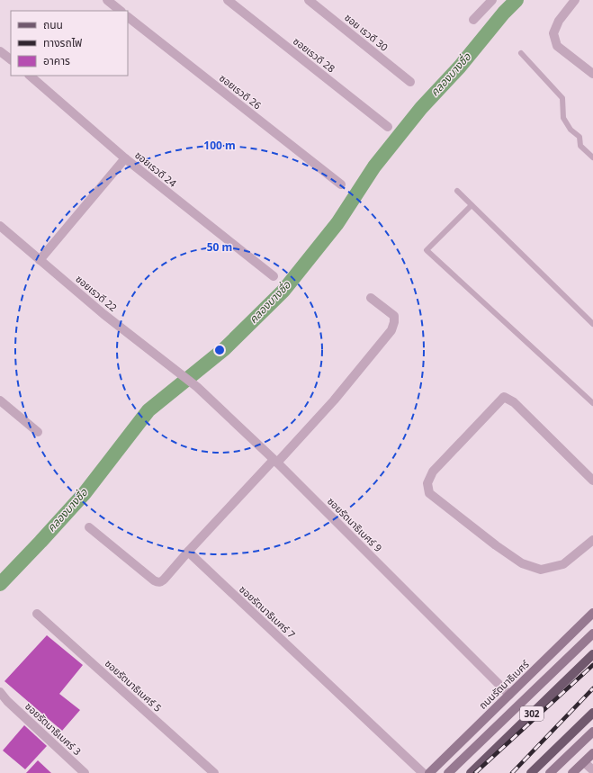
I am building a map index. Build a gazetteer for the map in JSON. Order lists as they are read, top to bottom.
{
  "streets": {
    "main road": ["ถนนรัตนาธิเบศร์", "302"],
    "street": [
      "ซอย เรวดี 30",
      "ซอยเรวดี 28",
      "ซอยเรวดี 26",
      "ซอยเรวดี 24",
      "ซอยเรวดี 22",
      "ซอยรัตนาธิเบศร์ 9",
      "ซอยรัตนาธิเบศร์ 7",
      "ซอยรัตนาธิเบศร์ 5",
      "ซอยรัตนาธิเบศร์ 3"
    ]
  },
  "crossings": [
    ["ซอยเรวดี 22", "ซอยรัตนาธิเบศร์ 9"],
    ["ซอยรัตนาธิเบศร์ 9", "ถนนรัตนาธิเบศร์"]
  ],
  "water": ["คลองบางซื่อ"],
  "legend": ["ถนน", "ทางรถไฟ", "อาคาร"],
  "rings": ["100 m", "50 m"]
}
